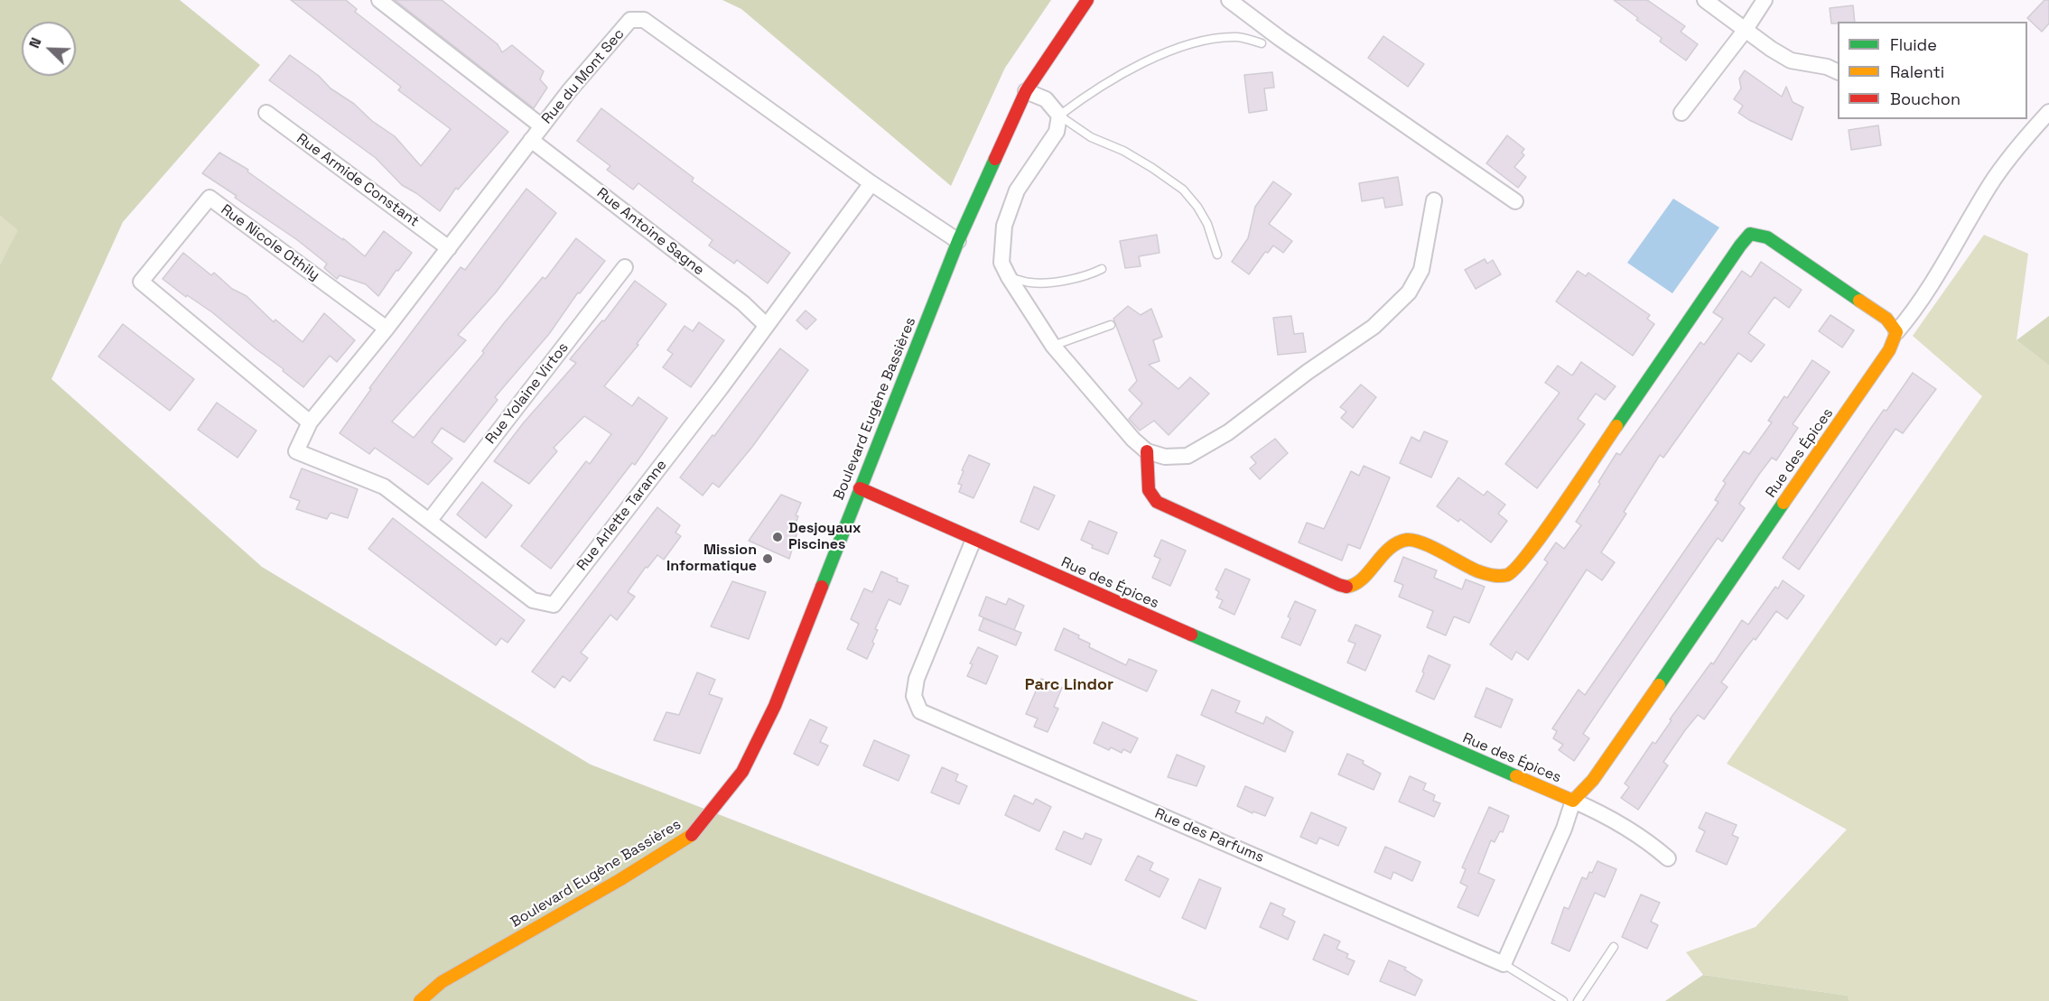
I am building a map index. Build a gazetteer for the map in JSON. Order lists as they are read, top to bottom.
{
  "streets": {
    "street": [
      "Rue du Mont Sec",
      "Rue Armide Constant",
      "Rue Antoine Sagne",
      "Rue Nicole Othily",
      "Rue Yolaine Virtos",
      "Boulevard Eugène Bassières",
      "Rue des Épices",
      "Rue Arlette Taranne",
      "Rue des Parfums"
    ]
  },
  "crossings": [
    ["Rue du Mont Sec", "Rue Armide Constant"],
    ["Rue du Mont Sec", "Rue Antoine Sagne"],
    ["Rue du Mont Sec", "Rue Nicole Othily"],
    ["Rue du Mont Sec", "Boulevard Eugène Bassières"],
    ["Rue du Mont Sec", "Rue Arlette Taranne"],
    ["Rue Antoine Sagne", "Rue Arlette Taranne"],
    ["Rue Yolaine Virtos", "Rue Arlette Taranne"],
    ["Boulevard Eugène Bassières", "Rue des Épices"],
    ["Rue des Épices", "Rue des Parfums"]
  ],
  "districts": ["Parc Lindor"],
  "places": ["Desjoyaux Piscines", "Mission Informatique"],
  "legend": ["Fluide", "Ralenti", "Bouchon"],
  "north": "top left"
}
